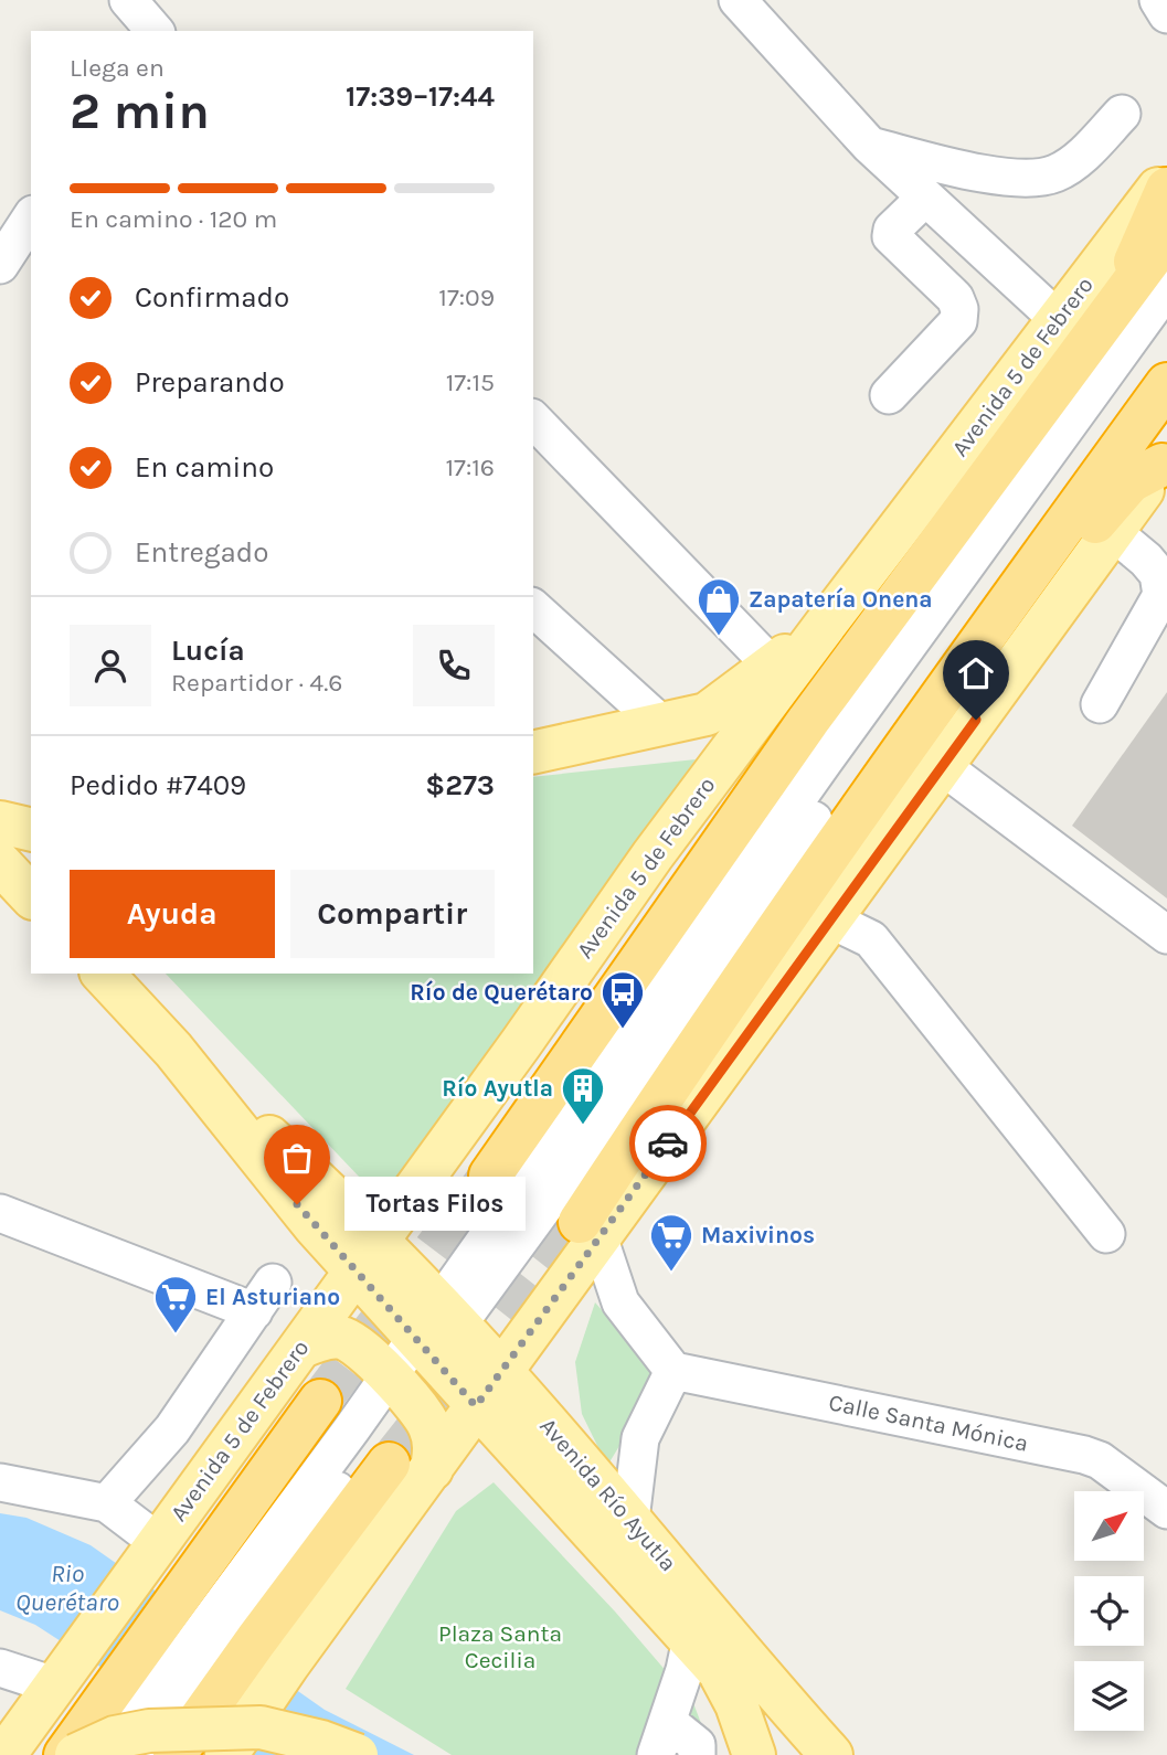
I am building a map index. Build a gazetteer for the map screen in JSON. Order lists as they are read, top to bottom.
{
  "streets": {
    "highway": ["Avenida 5 de Febrero"],
    "main road": ["Avenida Río Ayutla"],
    "street": ["Calle Santa Mónica"]
  },
  "crossings": [
    ["Avenida 5 de Febrero", "Avenida Río Ayutla"]
  ],
  "water": ["Rio Querétaro"],
  "parks": ["Plaza Santa Cecilia"],
  "places": {
    "shop": ["Zapatería Onena"],
    "bus stop": ["Río de Querétaro"],
    "building": ["Río Ayutla"],
    "other": ["Tortas Filos"],
    "supermarket": ["Maxivinos", "El Asturiano"]
  },
  "north": "top right",
  "page": {
    "heading": ["2 min", "Llega en", "17:39–17:44"],
    "panel": [
      "Lucía",
      "Repartidor · 4.6",
      "Pedido #7409",
      "$273"
    ],
    "bar": "En camino · 120 m",
    "list": [
      ["Confirmado", "17:09"],
      ["Preparando", "17:15"],
      ["En camino", "17:16"],
      "Entregado"
    ],
    "buttons": ["Ayuda", "Compartir"],
    "bubble": "Tortas Filos"
  }
}
